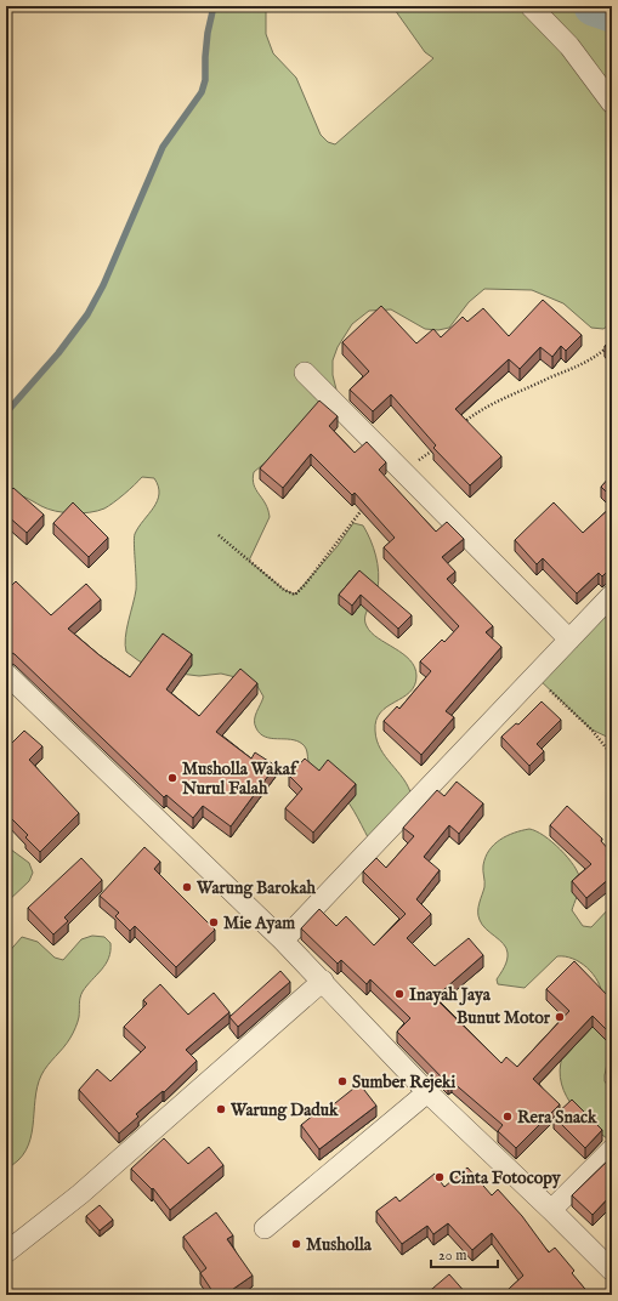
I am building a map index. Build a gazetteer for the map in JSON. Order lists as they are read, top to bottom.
{
  "places": [
    "Musholla Wakaf Nurul Falah",
    "Warung Barokah",
    "Mie Ayam",
    "Inayah Jaya",
    "Bunut Motor",
    "Sumber Rejeki",
    "Warung Daduk",
    "Rera Snack",
    "Cinta Fotocopy",
    "Musholla"
  ],
  "scale_bar": "20 m"
}
